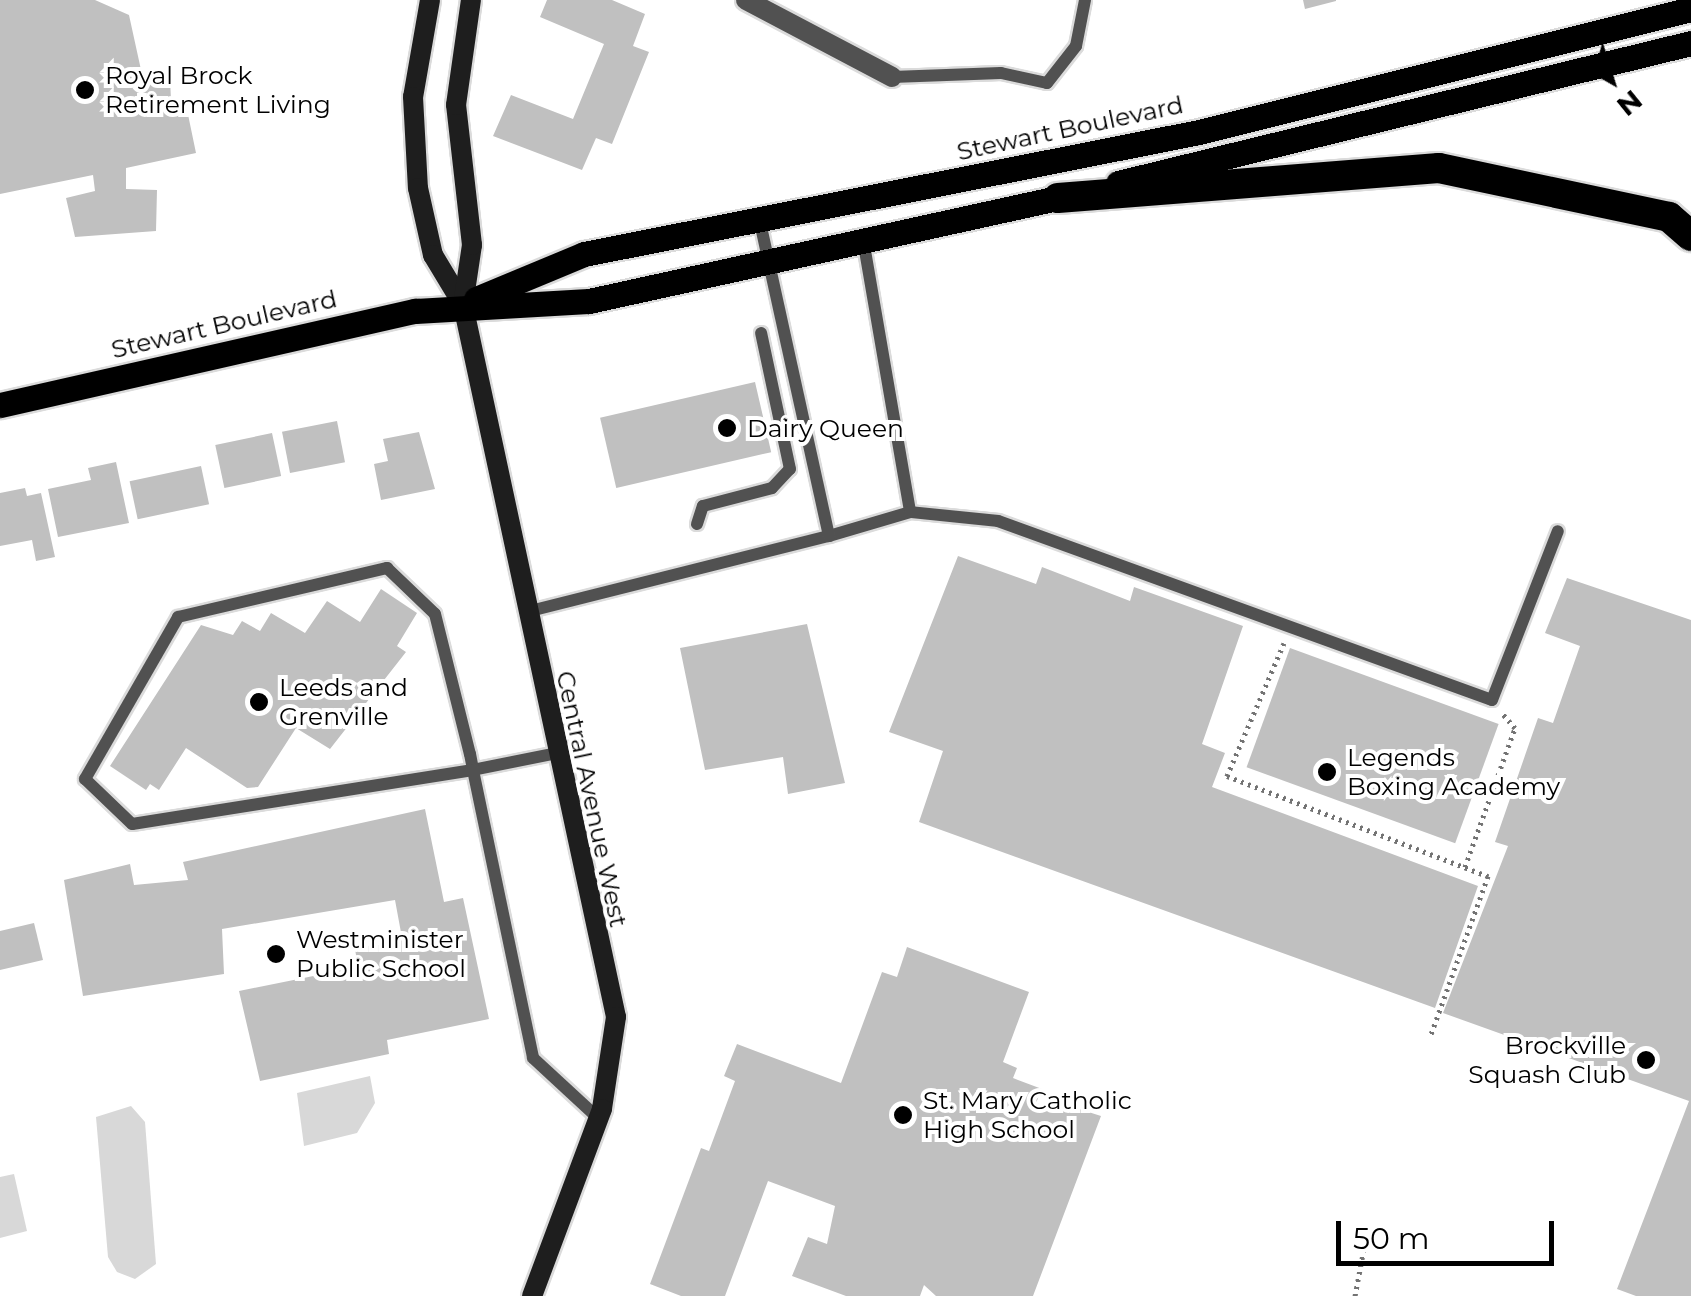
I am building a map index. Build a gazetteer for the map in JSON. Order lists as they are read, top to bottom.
{
  "streets": {
    "main road": ["Stewart Boulevard"],
    "street": ["Central Avenue West"]
  },
  "crossings": [
    ["Stewart Boulevard", "Central Avenue West"]
  ],
  "places": [
    "Royal Brock Retirement Living",
    "Dairy Queen",
    "Leeds and Grenville",
    "Legends Boxing Academy",
    "Westminister Public School",
    "Brockville Squash Club",
    "St. Mary Catholic High School"
  ],
  "scale_bar": "50 m",
  "north": "bottom right"
}
